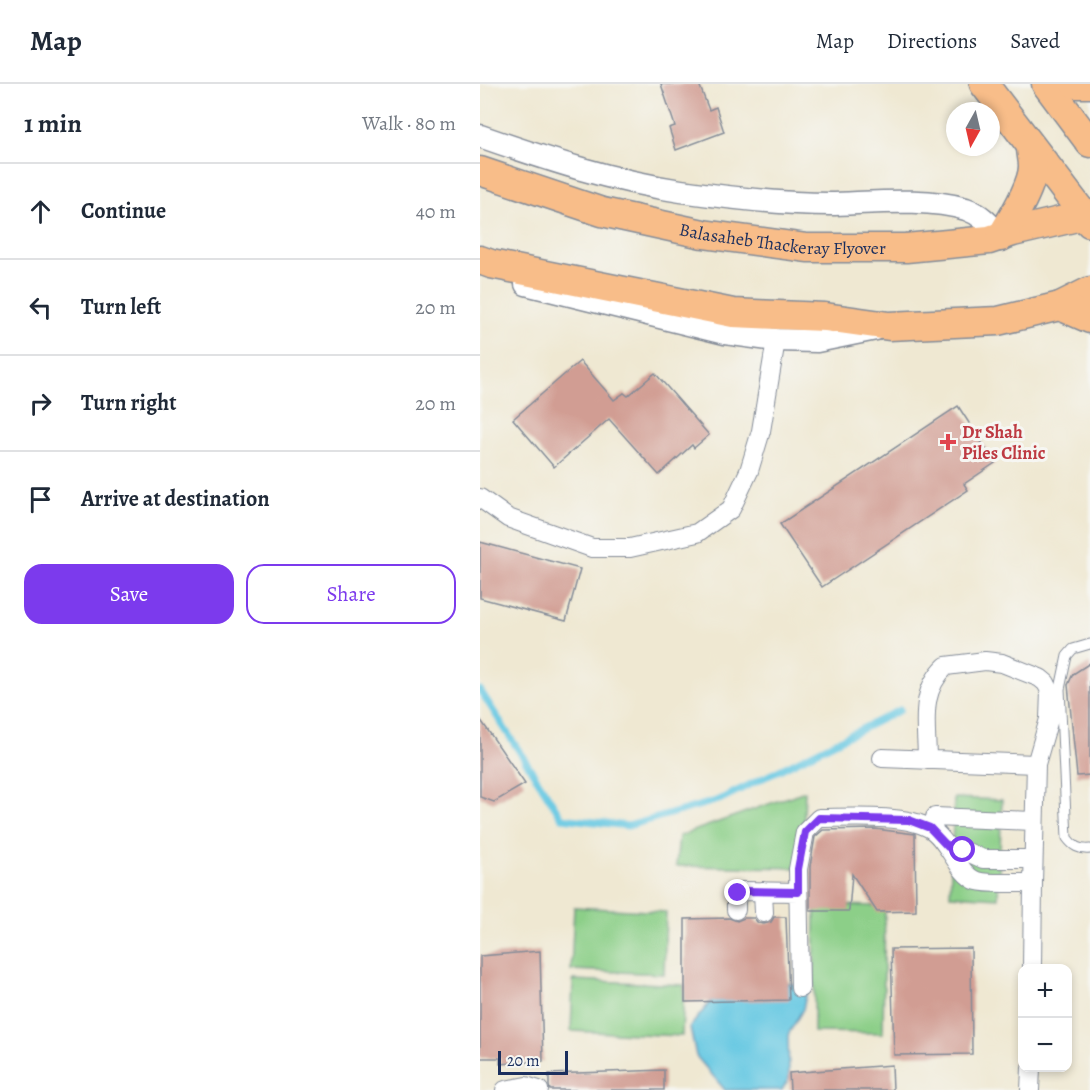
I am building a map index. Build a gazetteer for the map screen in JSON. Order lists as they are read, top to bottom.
{
  "streets": {
    "main road": ["Balasaheb Thackeray Flyover"]
  },
  "places": {
    "health": ["Dr Shah Piles Clinic"]
  },
  "scale_bar": "20 m",
  "north": "bottom",
  "page": {
    "header": "Map",
    "nav": ["Map", "Directions", "Saved"],
    "heading": ["1 min", "Walk · 80 m"],
    "list": [
      ["Continue", "40 m"],
      ["Turn left", "20 m"],
      ["Turn right", "20 m"],
      "Arrive at destination"
    ],
    "buttons": ["Save", "Share"],
    "map_buttons": ["+", "−"],
    "scale": "20 m"
  }
}
